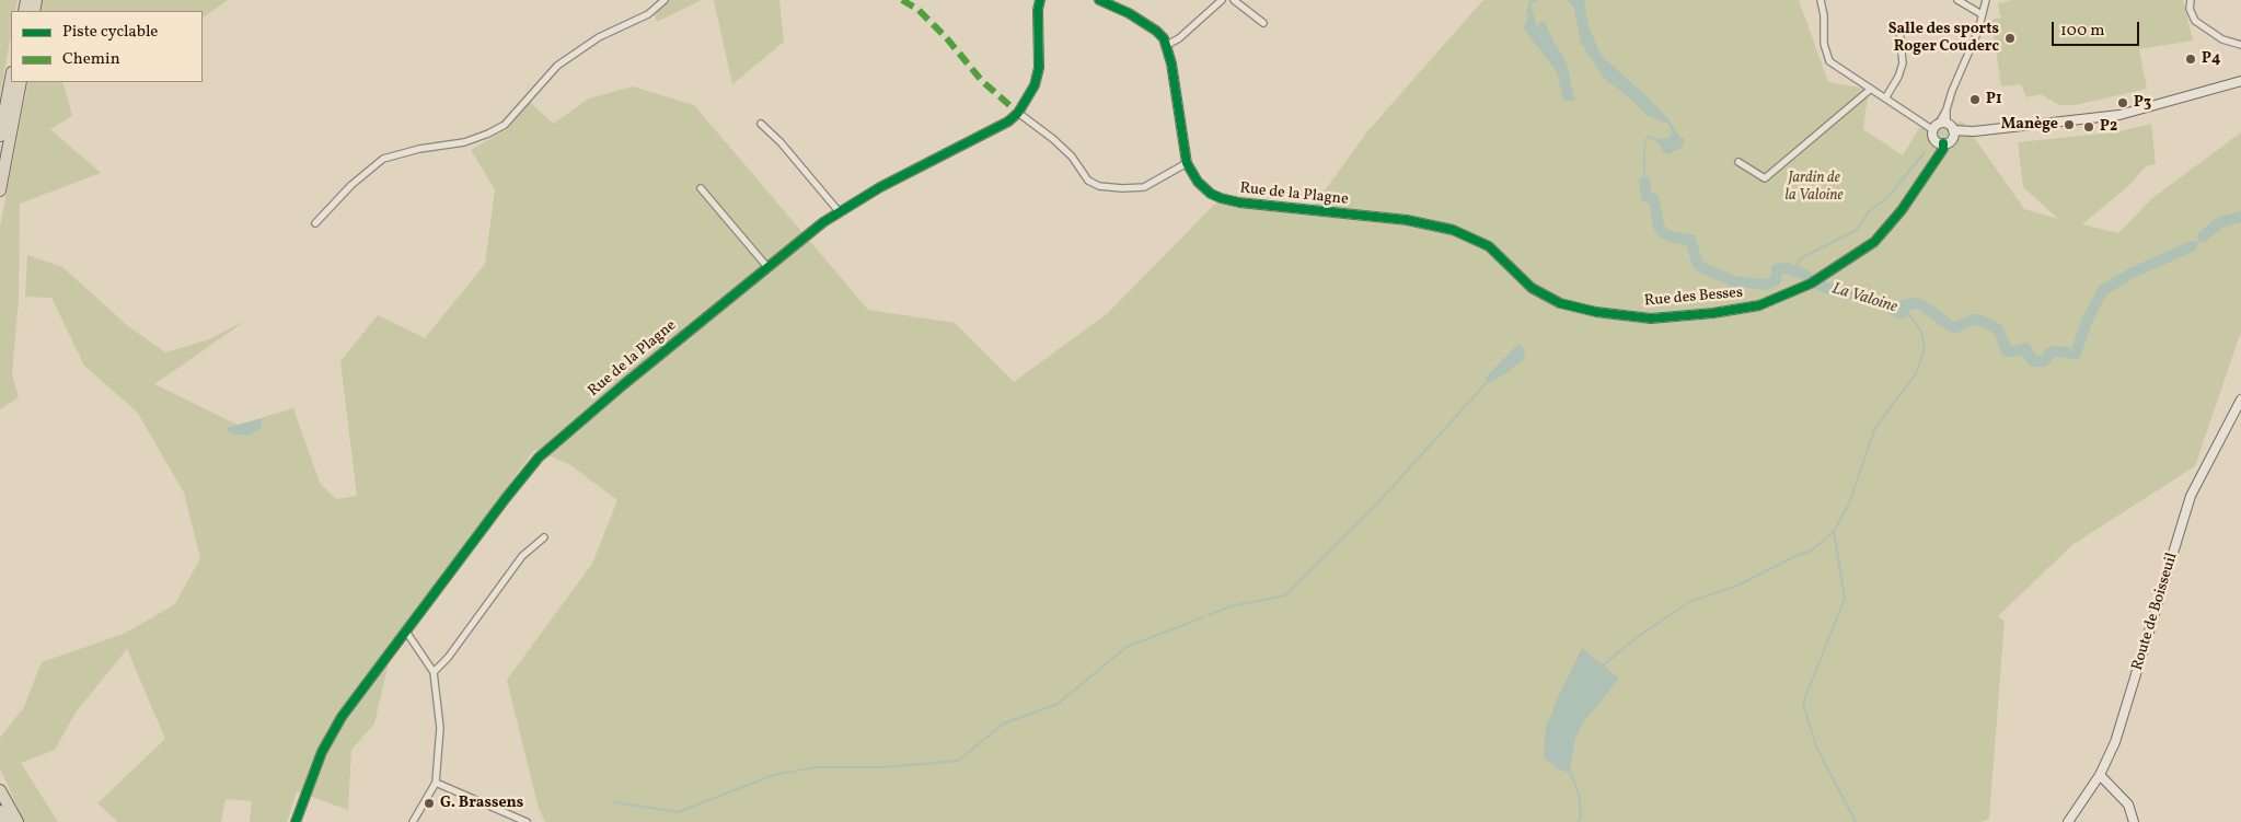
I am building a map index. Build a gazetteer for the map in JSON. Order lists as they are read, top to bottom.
{
  "streets": {
    "street": ["Rue de la Plagne", "Rue des Besses", "Route de Boisseuil"]
  },
  "crossings": [
    ["Rue de la Plagne", "Rue des Besses"]
  ],
  "water": ["La Valoine"],
  "parks": ["Jardin de la Valoine"],
  "places": [
    "Salle des sports Roger Couderc",
    "P4",
    "P1",
    "P3",
    "Manège",
    "P2",
    "G. Brassens"
  ],
  "legend": ["Piste cyclable", "Chemin"],
  "scale_bar": "100 m"
}
